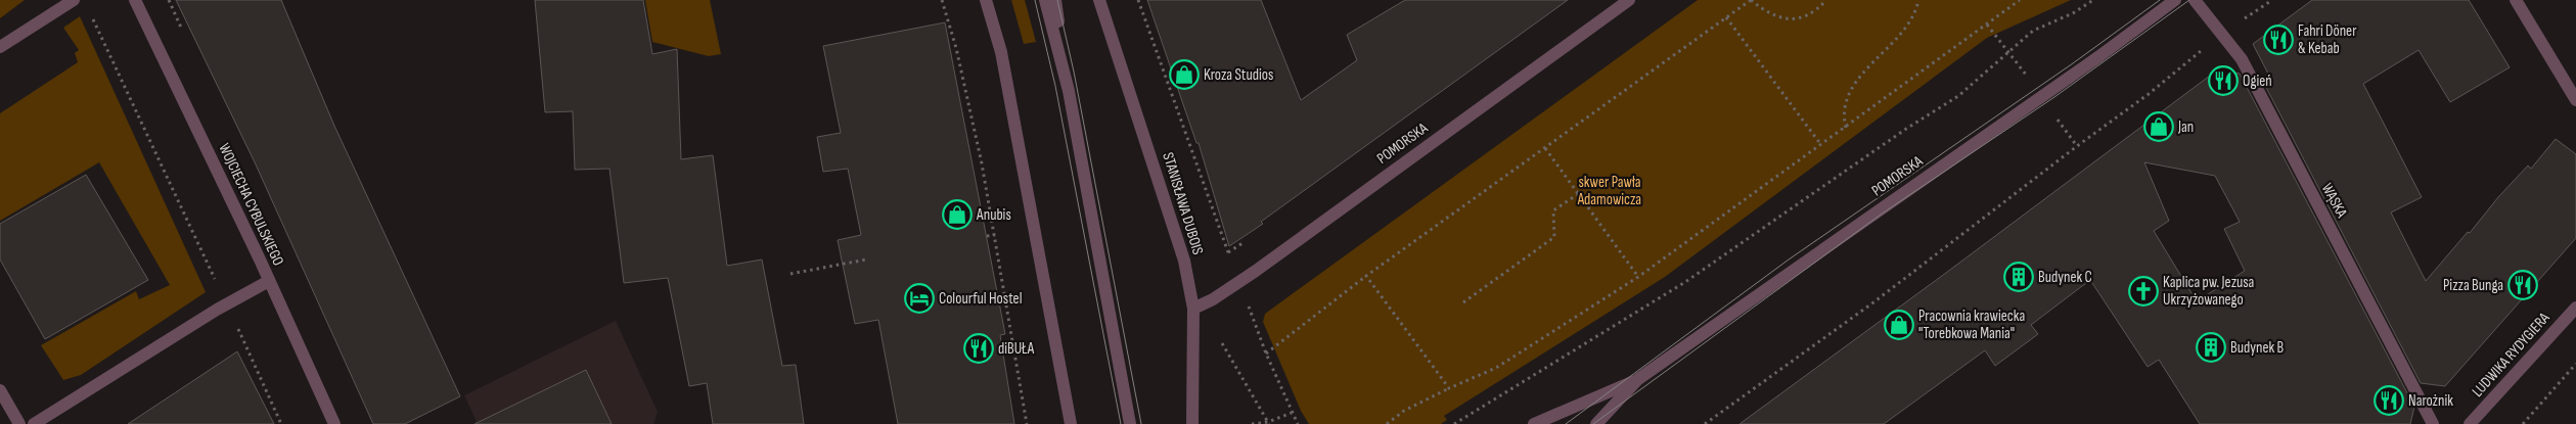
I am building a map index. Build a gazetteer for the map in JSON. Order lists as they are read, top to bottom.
{
  "streets": {
    "street": [
      "POMORSKA",
      "WĄSKA",
      "STANISŁAWA DUBOIS",
      "WOJCIECHA CYBULSKIEGO",
      "LUDWIKA RYDYGIERA"
    ]
  },
  "crossings": [
    ["POMORSKA", "STANISŁAWA DUBOIS"]
  ],
  "parks": ["skwer Pawła Adamowicza"],
  "places": {
    "restaurant": [
      "Fahri Döner & Kebab",
      "Ogień",
      "Pizza Bunga",
      "diBUŁA",
      "Narożnik"
    ],
    "shop": [
      "Kroza Studios",
      "Jan",
      "Anubis",
      "Pracownia krawiecka \"Torebkowa Mania\""
    ],
    "building": ["Budynek C", "Budynek B"],
    "church": ["Kaplica pw. Jezusa Ukrzyżowanego"],
    "hotel": ["Colourful Hostel"]
  }
}
